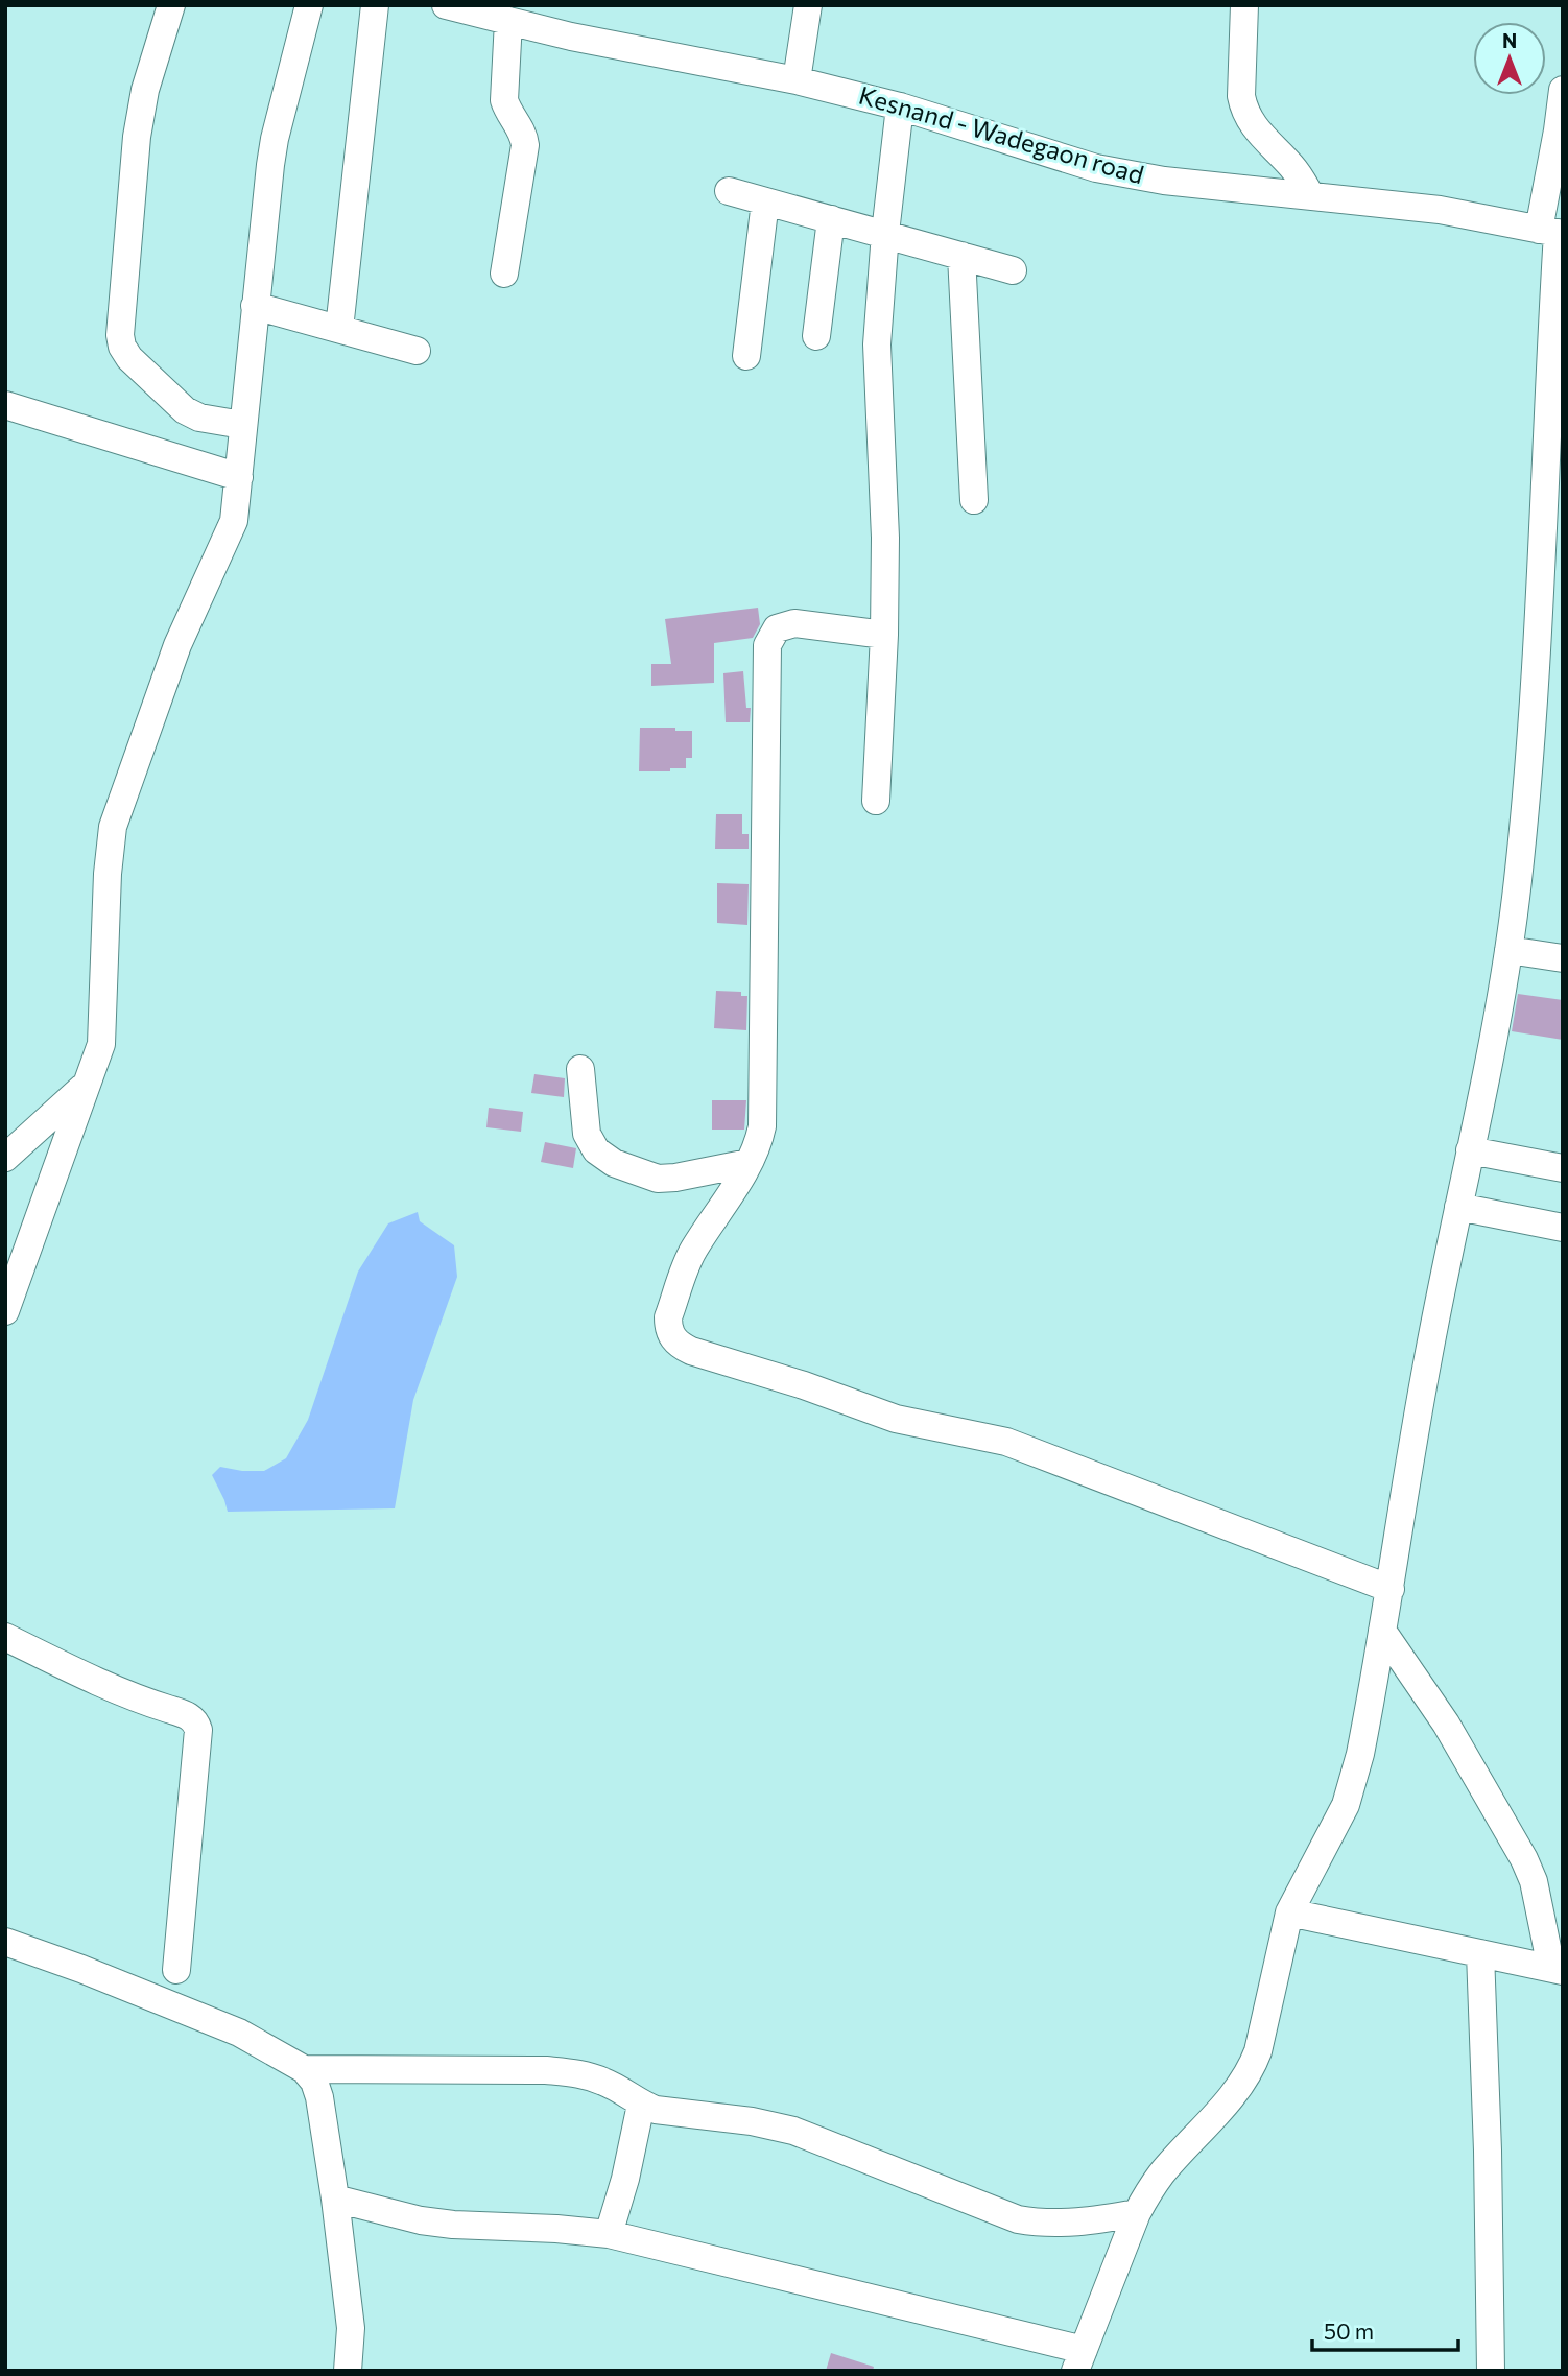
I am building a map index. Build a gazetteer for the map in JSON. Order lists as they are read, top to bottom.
{
  "streets": {
    "street": ["Kesnand - Wadegaon road"]
  },
  "scale_bar": "50 m",
  "north": "top"
}
